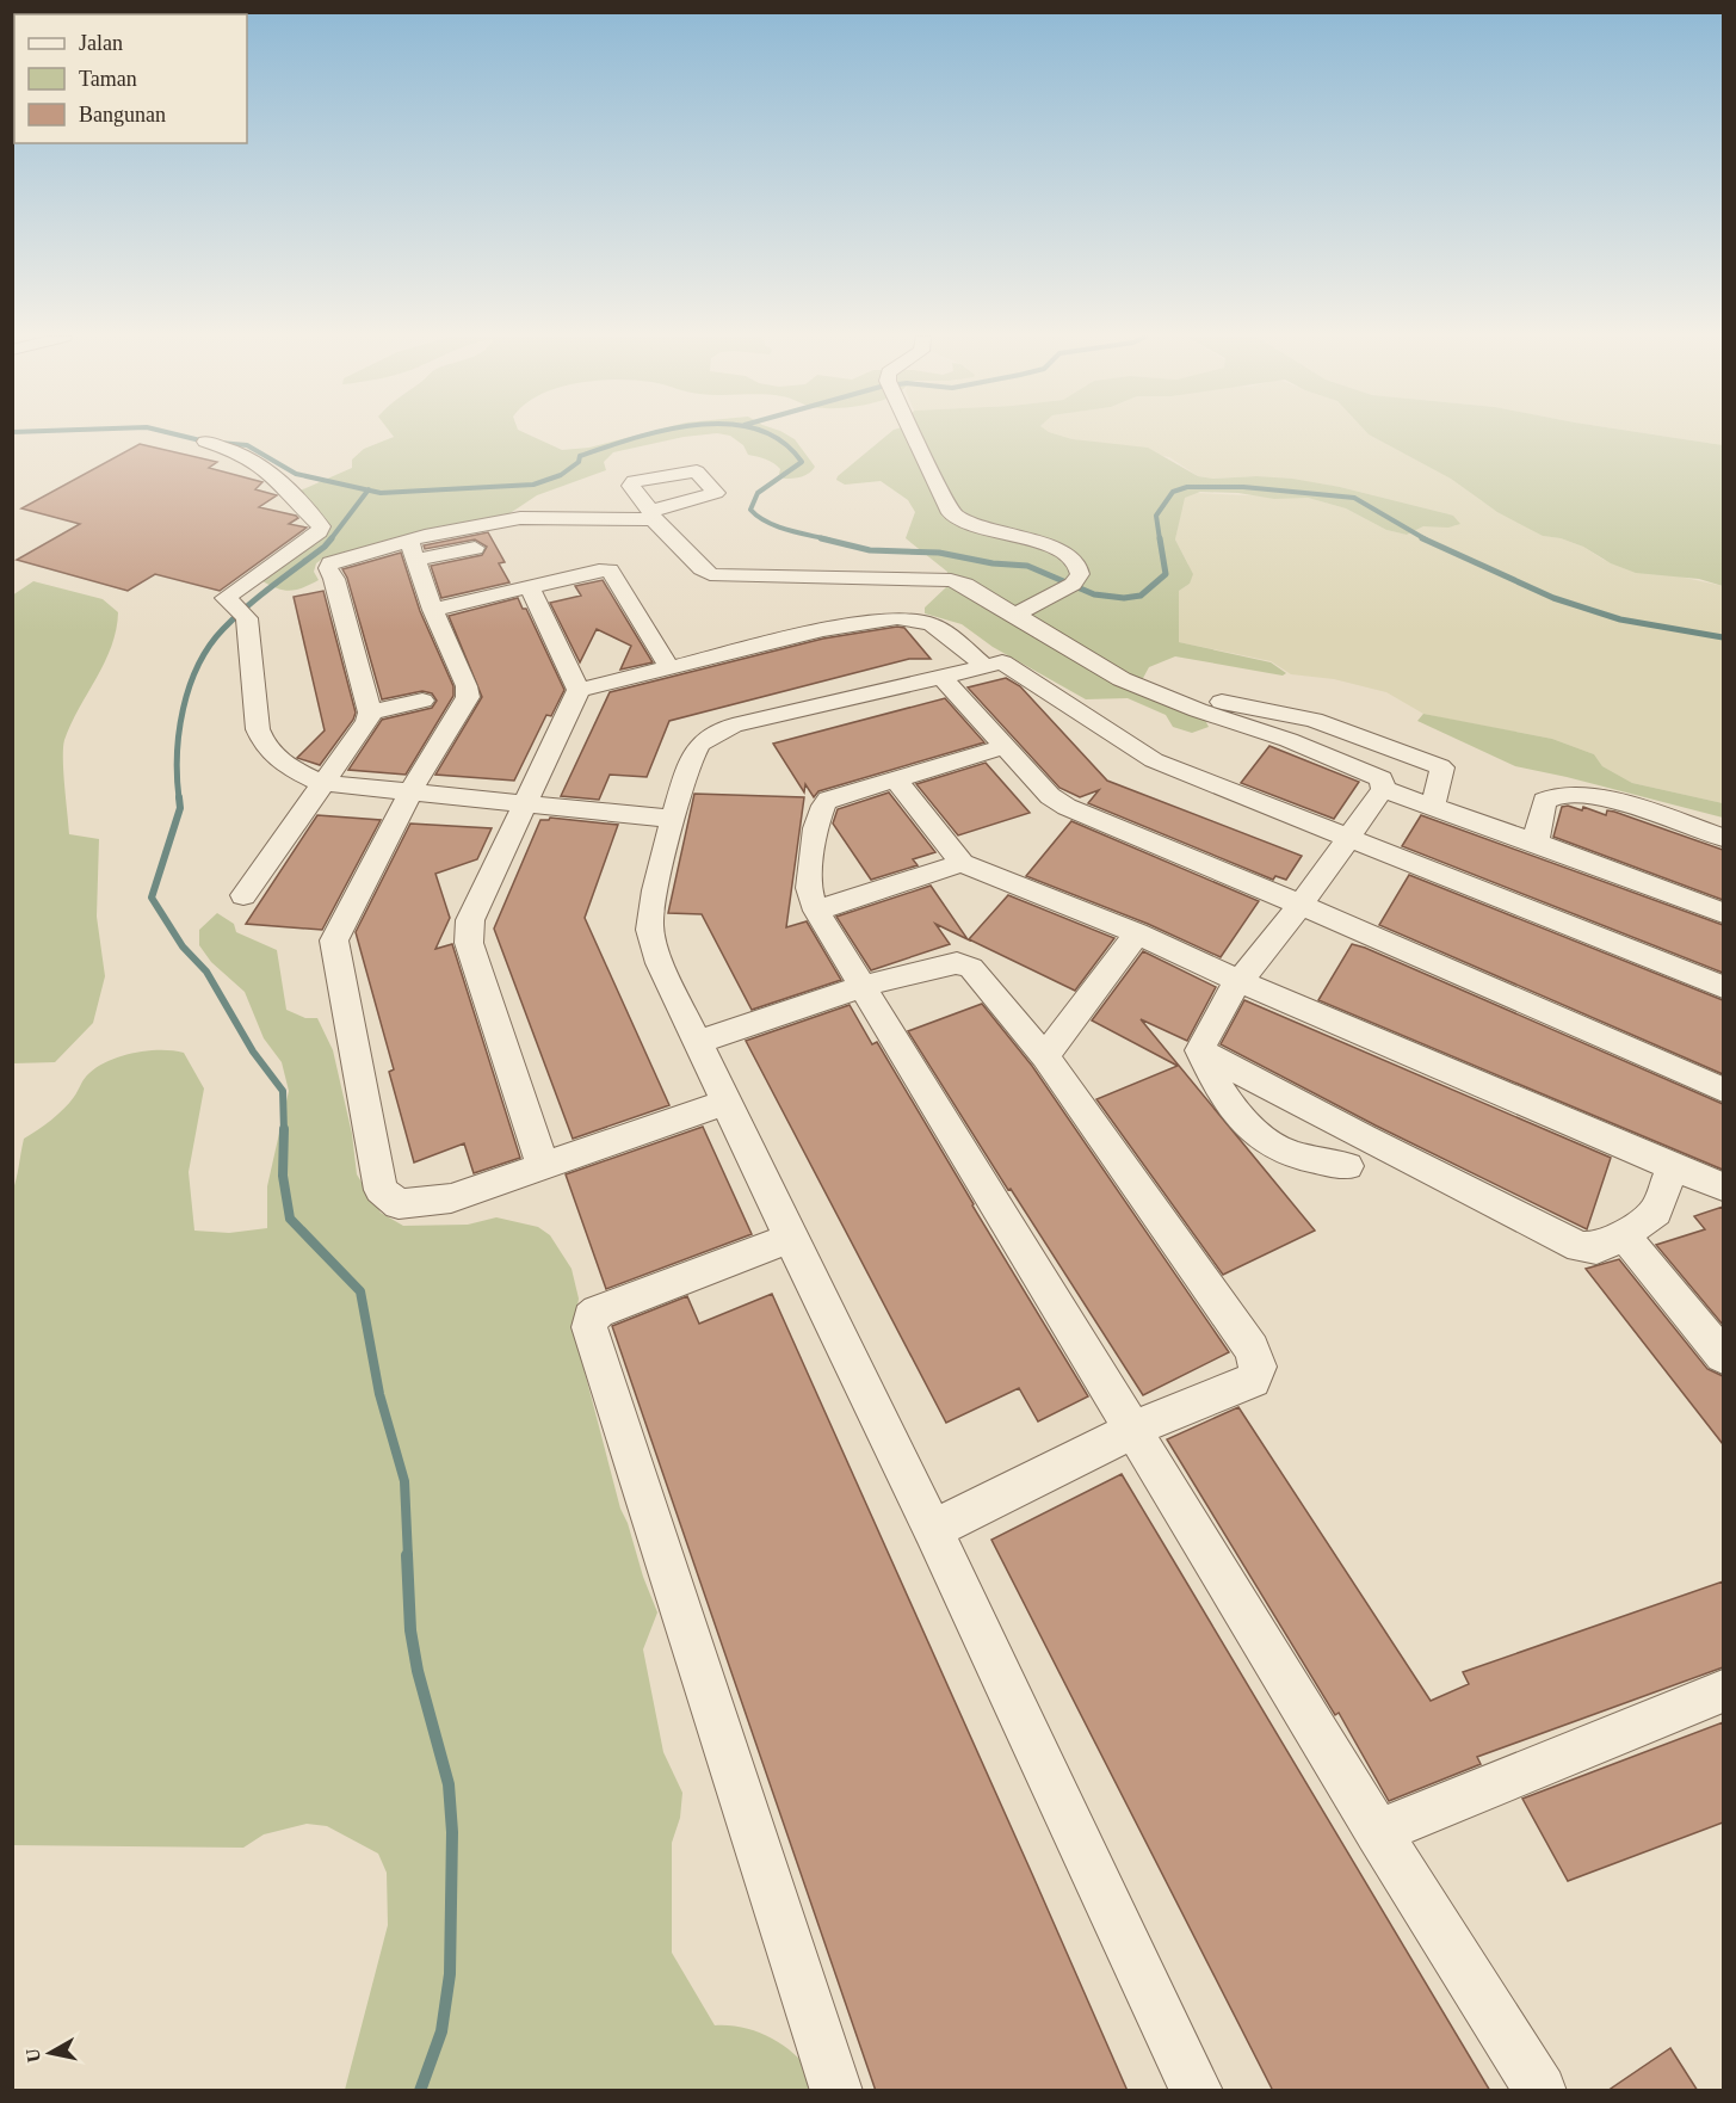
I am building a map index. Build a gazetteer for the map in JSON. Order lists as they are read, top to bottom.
{
  "legend": ["Jalan", "Taman", "Bangunan"],
  "north": "left"
}
